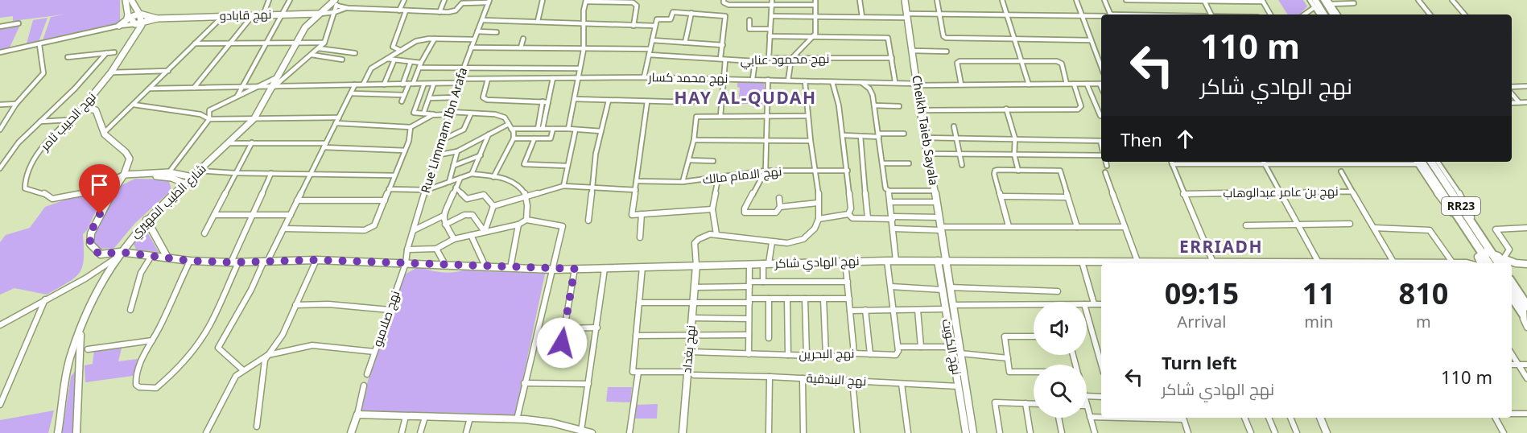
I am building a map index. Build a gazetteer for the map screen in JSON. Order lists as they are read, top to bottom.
{
  "streets": {
    "highway": ["RR23"],
    "street": [
      "نهج قابادو",
      "نهج محمود عنابي",
      "نهج محمد كسار",
      "نهج الحبيب ثامر",
      "Rue Limmam Ibn Arafa",
      "Cheikh Taieb Sayala",
      "نهج الامام مالك",
      "نهج بن عامر عبدالوهاب",
      "شارع الطيب المهيري",
      "نهج الهادي شاكر",
      "نهج صلامبو",
      "نهج الكويت",
      "نهج بغداد",
      "نهج البحرين",
      "نهج البندقية"
    ]
  },
  "crossings": [
    ["نهج قابادو", "شارع الطيب المهيري"],
    ["نهج محمد كسار", "Rue Limmam Ibn Arafa"],
    ["نهج محمد كسار", "Cheikh Taieb Sayala"],
    ["نهج محمد كسار", "شارع الطيب المهيري"],
    ["نهج الحبيب ثامر", "نهج الهادي شاكر"],
    ["Rue Limmam Ibn Arafa", "نهج الهادي شاكر"],
    ["Rue Limmam Ibn Arafa", "نهج صلامبو"],
    ["Cheikh Taieb Sayala", "نهج الهادي شاكر"],
    ["Cheikh Taieb Sayala", "نهج الكويت"],
    ["شارع الطيب المهيري", "نهج الهادي شاكر"],
    ["نهج الهادي شاكر", "نهج صلامبو"],
    ["نهج الهادي شاكر", "نهج الكويت"],
    ["نهج الهادي شاكر", "نهج بغداد"],
    ["نهج الكويت", "نهج البحرين"],
    ["نهج الكويت", "نهج البندقية"],
    ["نهج بغداد", "نهج البحرين"]
  ],
  "districts": ["HAY AL-QUDAH", "ERRIADH"],
  "page": {
    "turn": ["110 m", "نهج الهادي شاكر"],
    "then": "Then",
    "eta": [
      "09:15",
      "Arrival",
      "11",
      "min",
      "810",
      "m"
    ],
    "list": [
      {
        "name": "Turn left",
        "note": "نهج الهادي شاكر",
        "value": "110 m"
      }
    ]
  }
}
